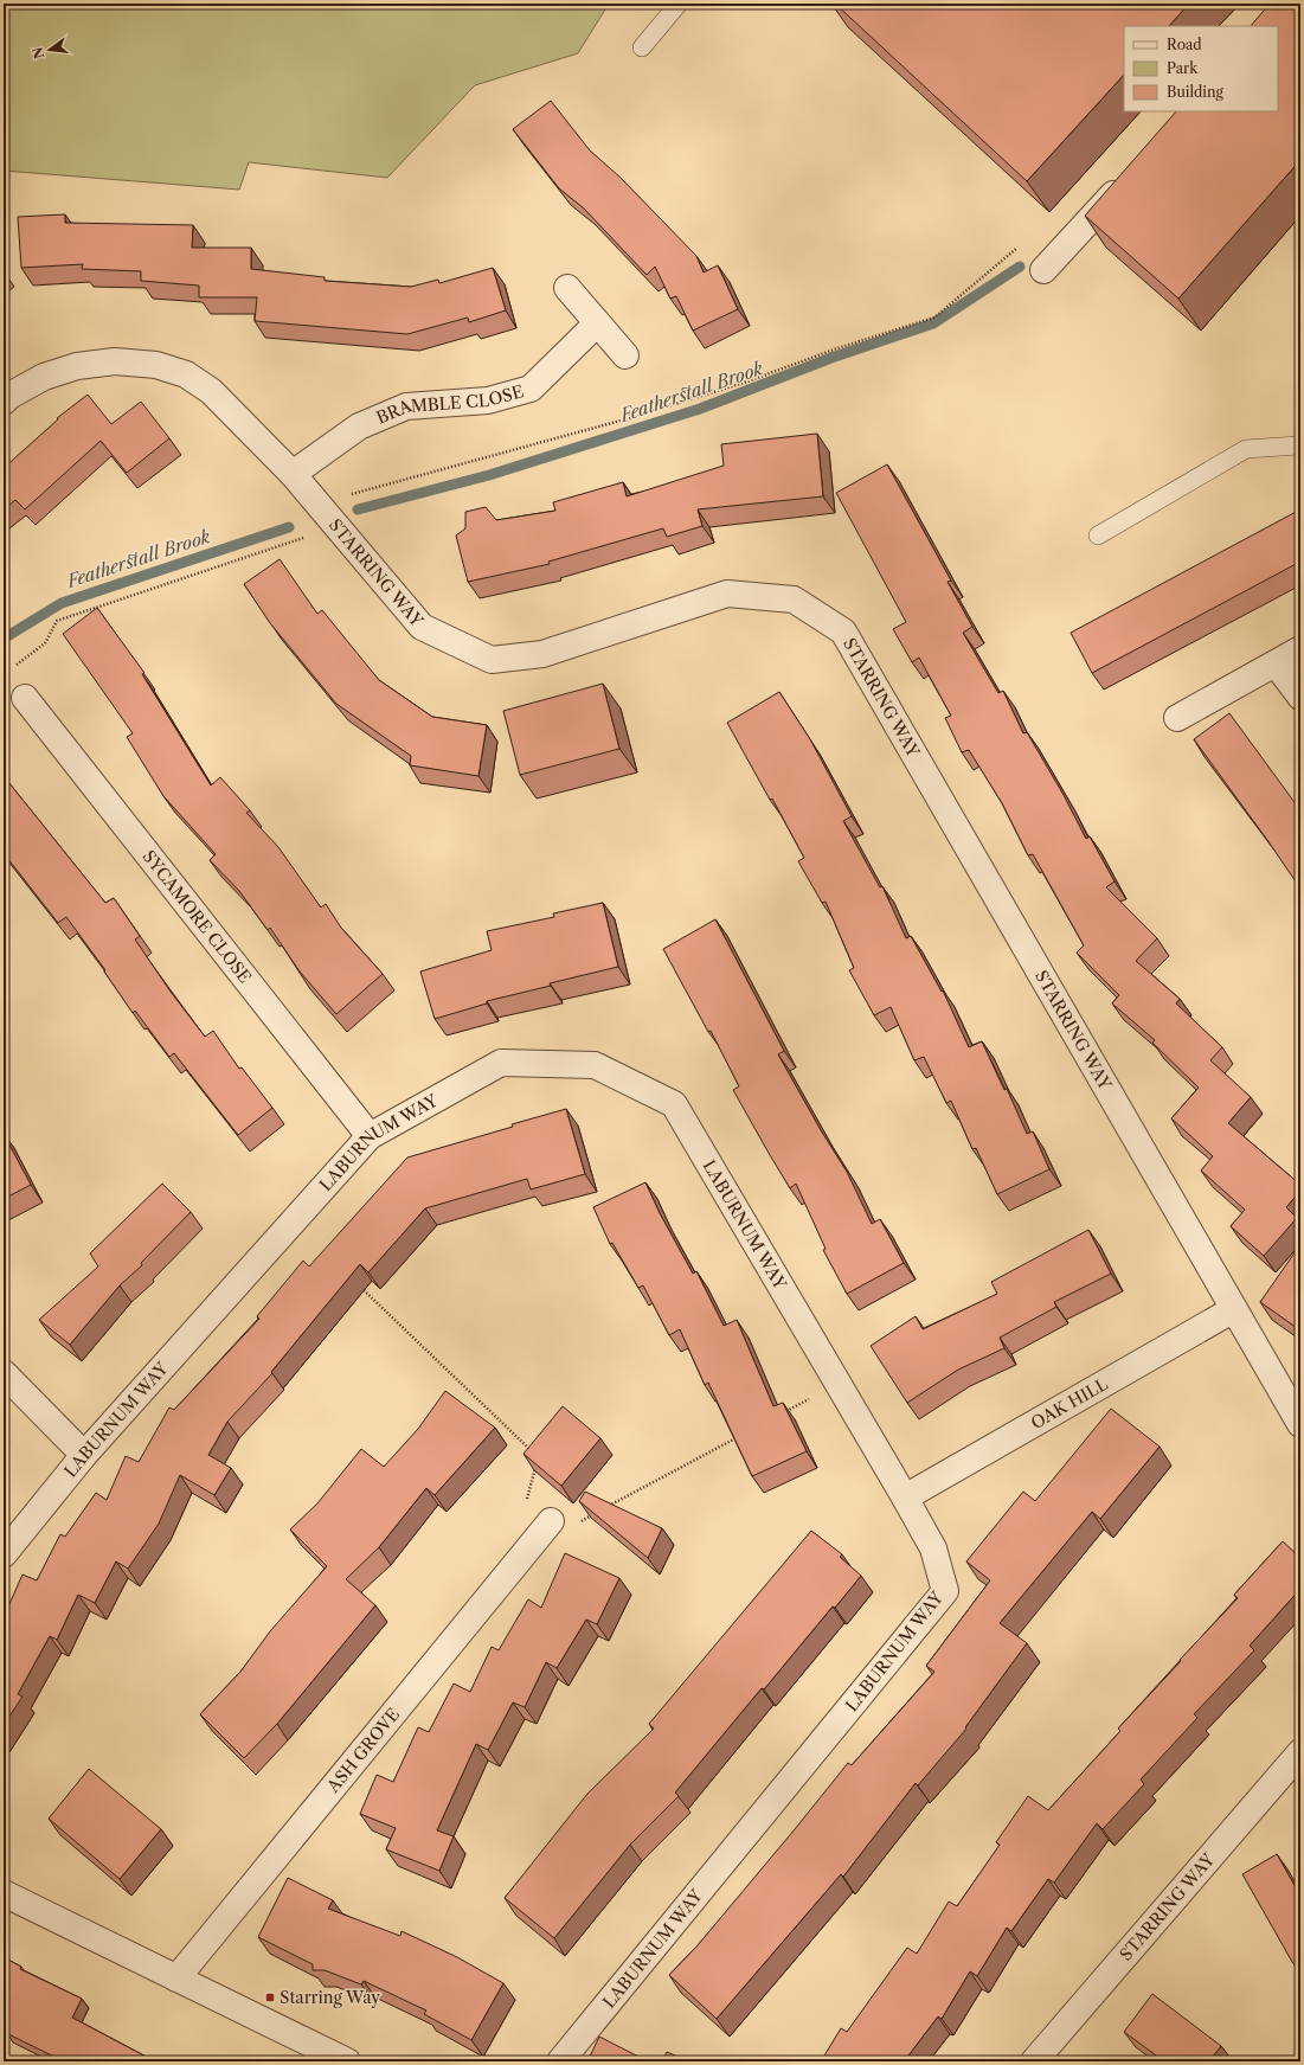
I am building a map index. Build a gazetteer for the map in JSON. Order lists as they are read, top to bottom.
{
  "streets": {
    "street": [
      "BRAMBLE CLOSE",
      "STARRING WAY",
      "SYCAMORE CLOSE",
      "LABURNUM WAY",
      "OAK HILL",
      "ASH GROVE"
    ]
  },
  "crossings": [
    ["BRAMBLE CLOSE", "STARRING WAY"],
    ["STARRING WAY", "OAK HILL"],
    ["SYCAMORE CLOSE", "LABURNUM WAY"],
    ["LABURNUM WAY", "OAK HILL"]
  ],
  "water": ["Featherstall Brook"],
  "places": {
    "transit": ["Starring Way"]
  },
  "legend": ["Road", "Park", "Building"],
  "north": "left"
}
